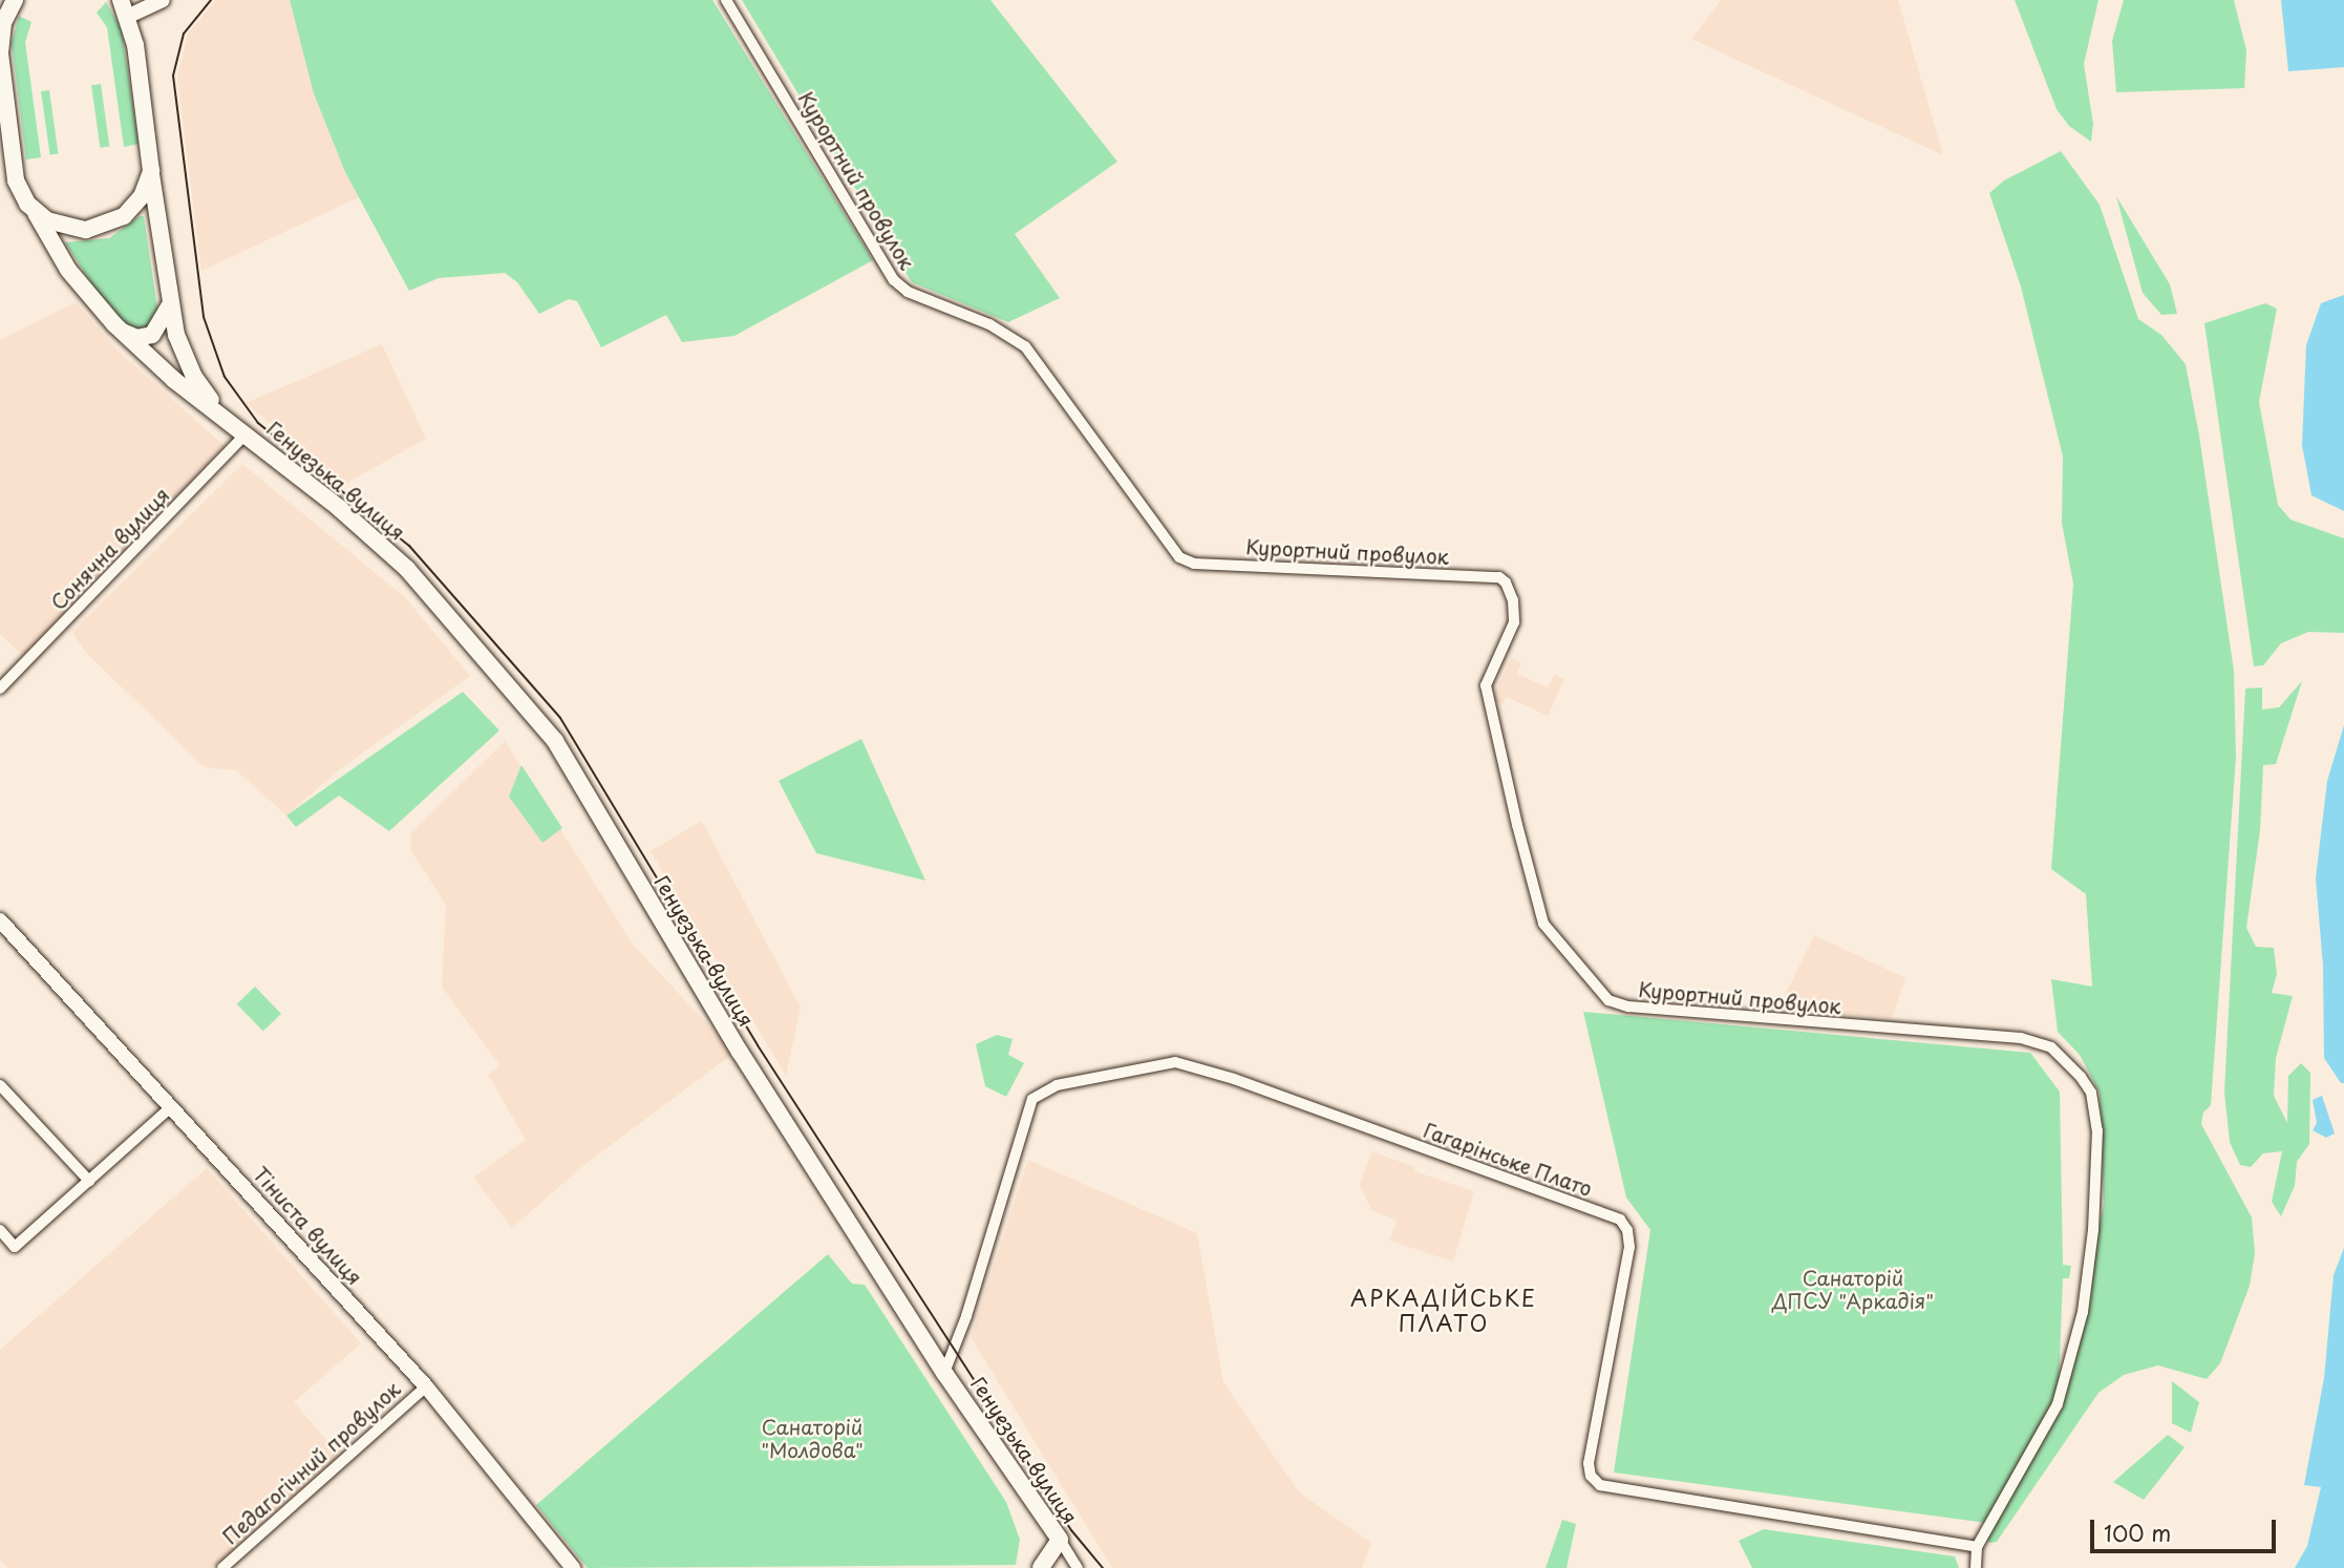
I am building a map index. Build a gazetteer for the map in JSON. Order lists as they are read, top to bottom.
{
  "streets": {
    "main road": ["Генуезька вулиця"],
    "street": [
      "Курортний провулок",
      "Сонячна вулиця",
      "Гагарінське Плато",
      "Тіниста вулиця",
      "Педагогічний провулок"
    ]
  },
  "crossings": [
    ["Курортний провулок", "Гагарінське Плато"],
    ["Генуезька вулиця", "Сонячна вулиця"],
    ["Генуезька вулиця", "Гагарінське Плато"],
    ["Тіниста вулиця", "Педагогічний провулок"]
  ],
  "districts": ["АРКАДІЙСЬКЕ ПЛАТО"],
  "parks": ["Санаторій ДПСУ \"Аркадія\"", "Санаторій \"Молдова\""],
  "scale_bar": "100 m"
}
